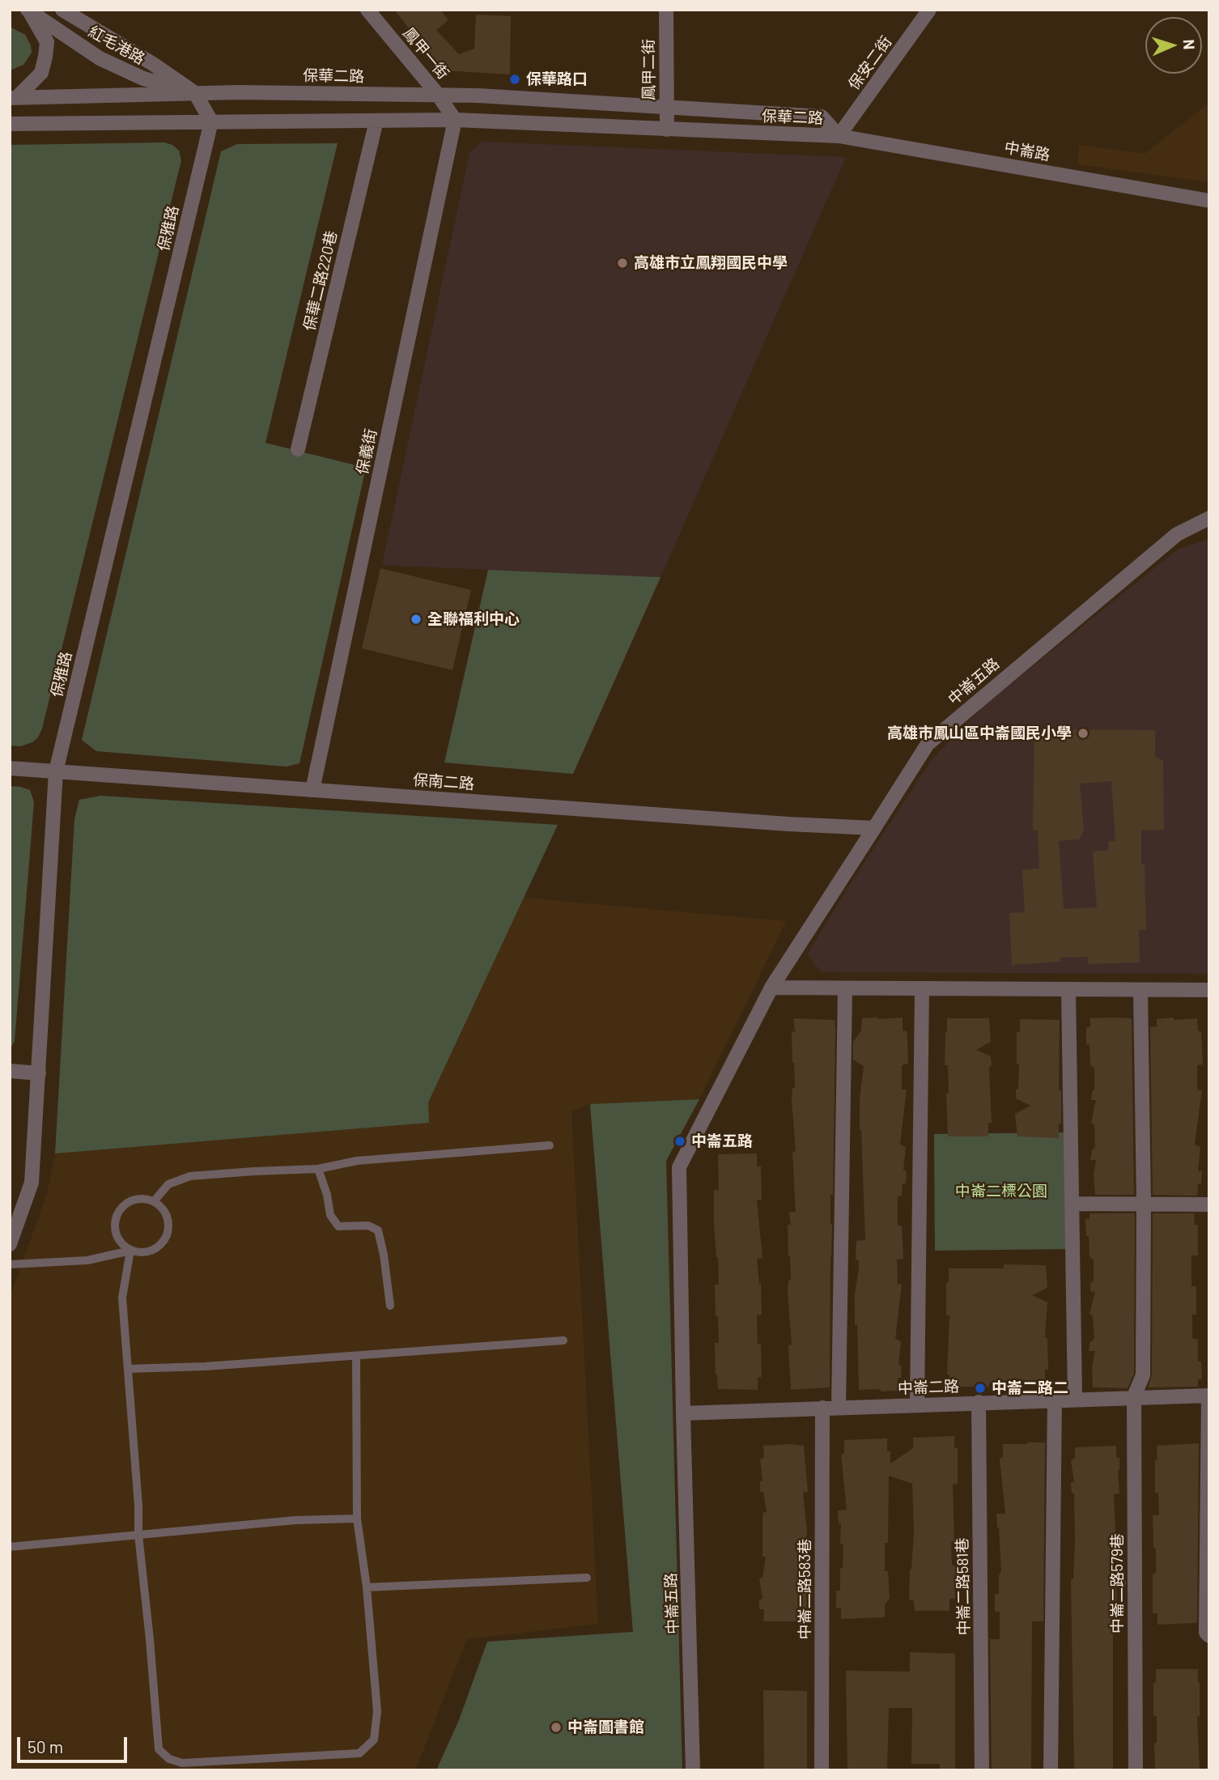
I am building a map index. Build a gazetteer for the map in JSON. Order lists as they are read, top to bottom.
{
  "streets": {
    "street": [
      "紅毛港路",
      "鳳甲一街",
      "保安二街",
      "鳳甲二街",
      "保華二路",
      "中崙路",
      "保雅路",
      "保華二路220巷",
      "保義街",
      "中崙五路",
      "保南二路",
      "中崙二路",
      "中崙二路579巷",
      "中崙二路581巷",
      "中崙二路583巷"
    ]
  },
  "crossings": [
    ["紅毛港路", "保華二路"],
    ["紅毛港路", "保雅路"],
    ["鳳甲一街", "保華二路"],
    ["鳳甲一街", "保義街"],
    ["保安二街", "保華二路"],
    ["保安二街", "中崙路"],
    ["鳳甲二街", "保華二路"],
    ["保華二路", "中崙路"],
    ["保華二路", "保雅路"],
    ["保華二路", "保華二路220巷"],
    ["保華二路", "保義街"],
    ["保雅路", "保南二路"],
    ["保義街", "保南二路"],
    ["中崙五路", "保南二路"],
    ["中崙五路", "中崙二路"],
    ["中崙二路", "中崙二路579巷"],
    ["中崙二路", "中崙二路581巷"],
    ["中崙二路", "中崙二路583巷"]
  ],
  "parks": ["中崙二標公園"],
  "places": [
    "保華路口",
    "高雄市立鳳翔國民中學",
    "全聯福利中心",
    "高雄市鳳山區中崙國民小學",
    "中崙五路",
    "中崙二路二",
    "中崙圖書館"
  ],
  "scale_bar": "50 m",
  "north": "right"
}
